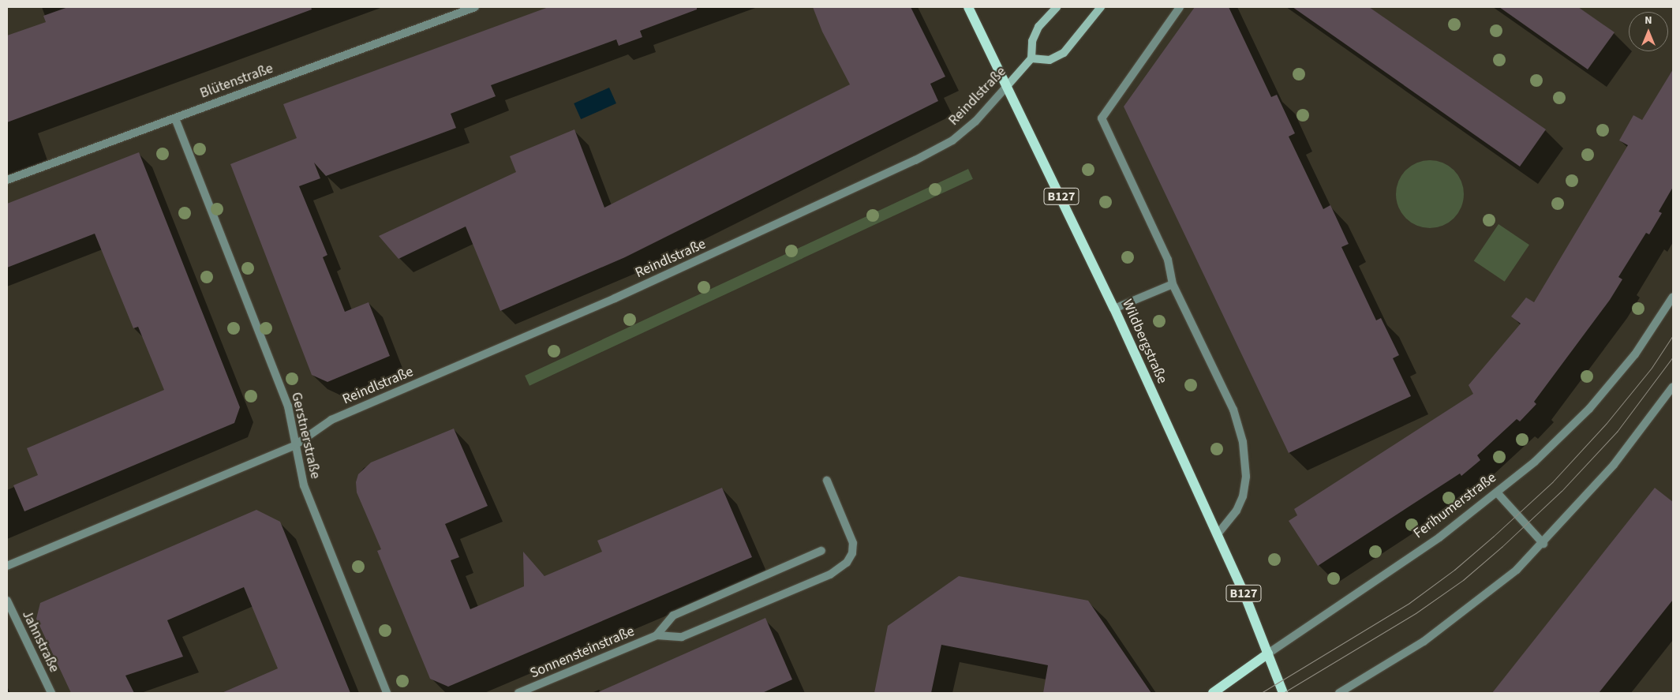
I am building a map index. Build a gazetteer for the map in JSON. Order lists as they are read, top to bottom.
{
  "streets": {
    "main road": ["B127", "Wildbergstraße", "Ferihumerstraße"],
    "street": [
      "Blütenstraße",
      "Reindlstraße",
      "Gerstnerstraße",
      "Jahnstraße",
      "Sonnensteinstraße"
    ]
  },
  "crossings": [
    ["Blütenstraße", "Gerstnerstraße"],
    ["Reindlstraße", "Wildbergstraße"],
    ["Reindlstraße", "Gerstnerstraße"],
    ["Wildbergstraße", "Ferihumerstraße"]
  ],
  "north": "top"
}
